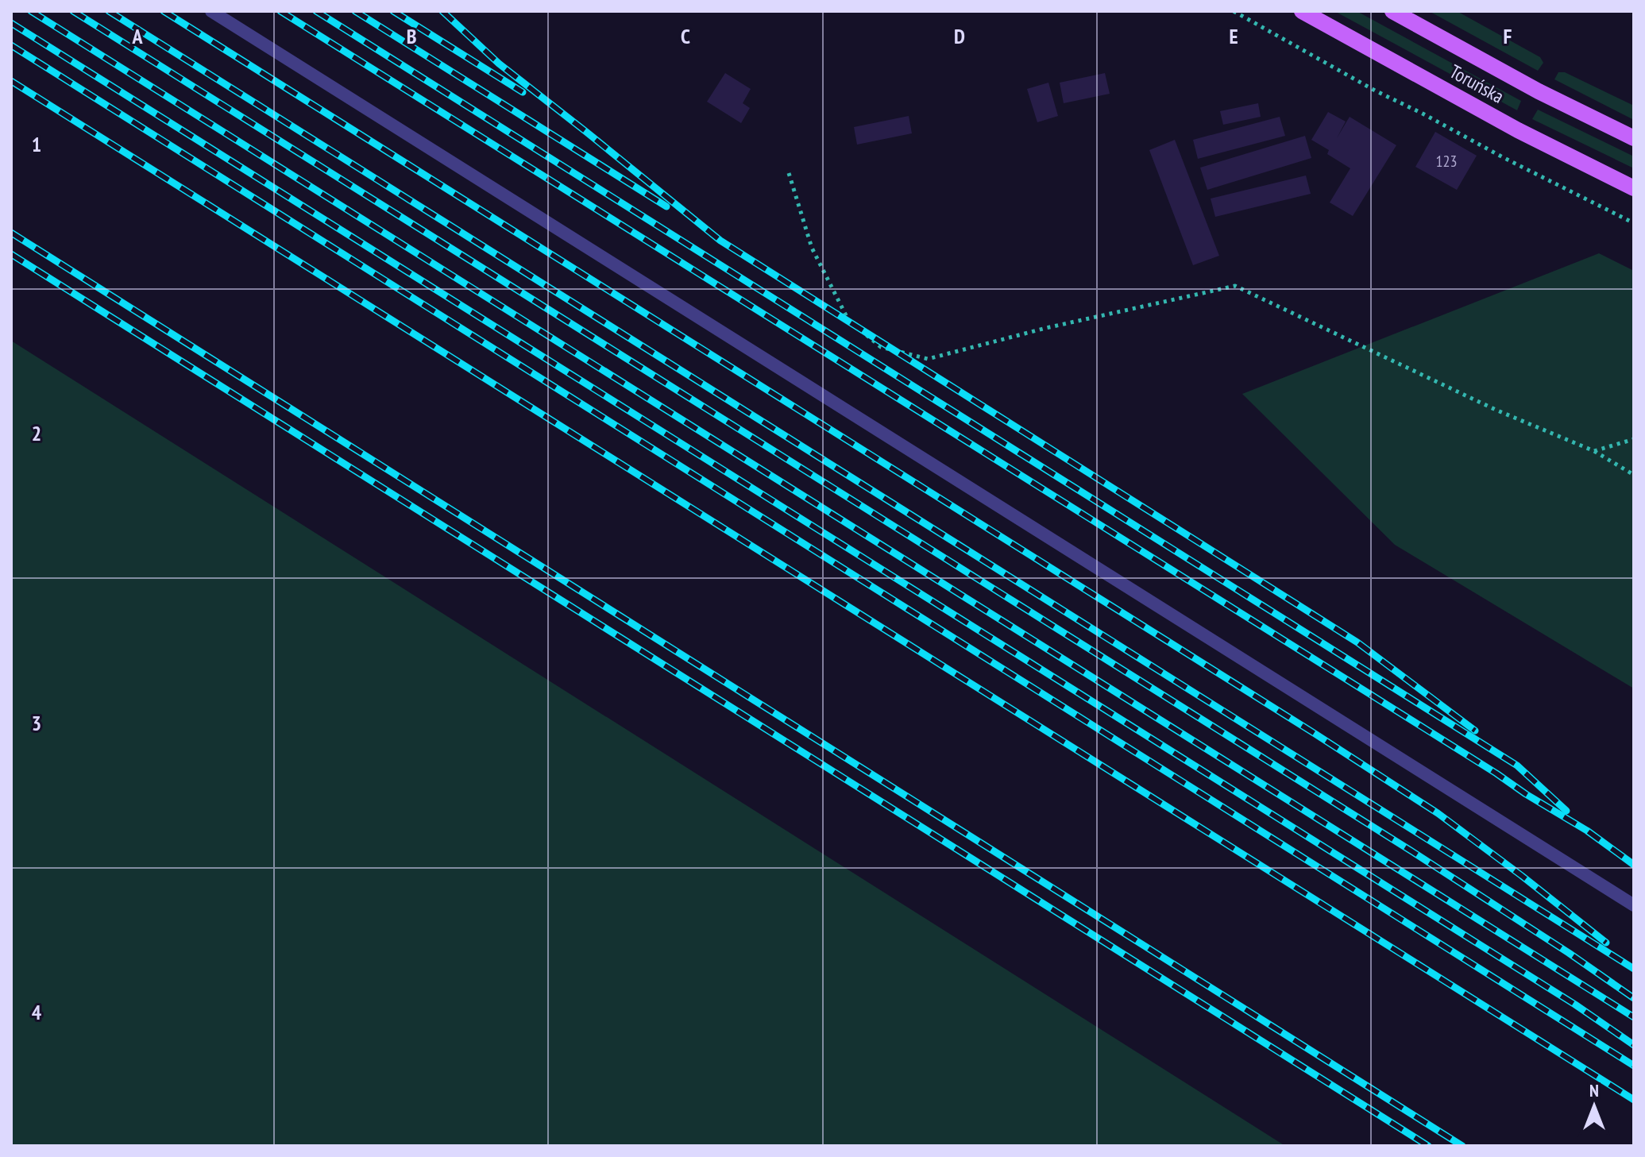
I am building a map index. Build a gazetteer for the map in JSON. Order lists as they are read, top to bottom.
{
  "streets": {
    "main road": ["Toruńska"]
  },
  "house_numbers": ["123"],
  "north": "top",
  "grid": {
    "columns": [
      "A",
      "B",
      "C",
      "D",
      "E",
      "F"
    ],
    "rows": [
      "1",
      "2",
      "3",
      "4"
    ]
  }
}
